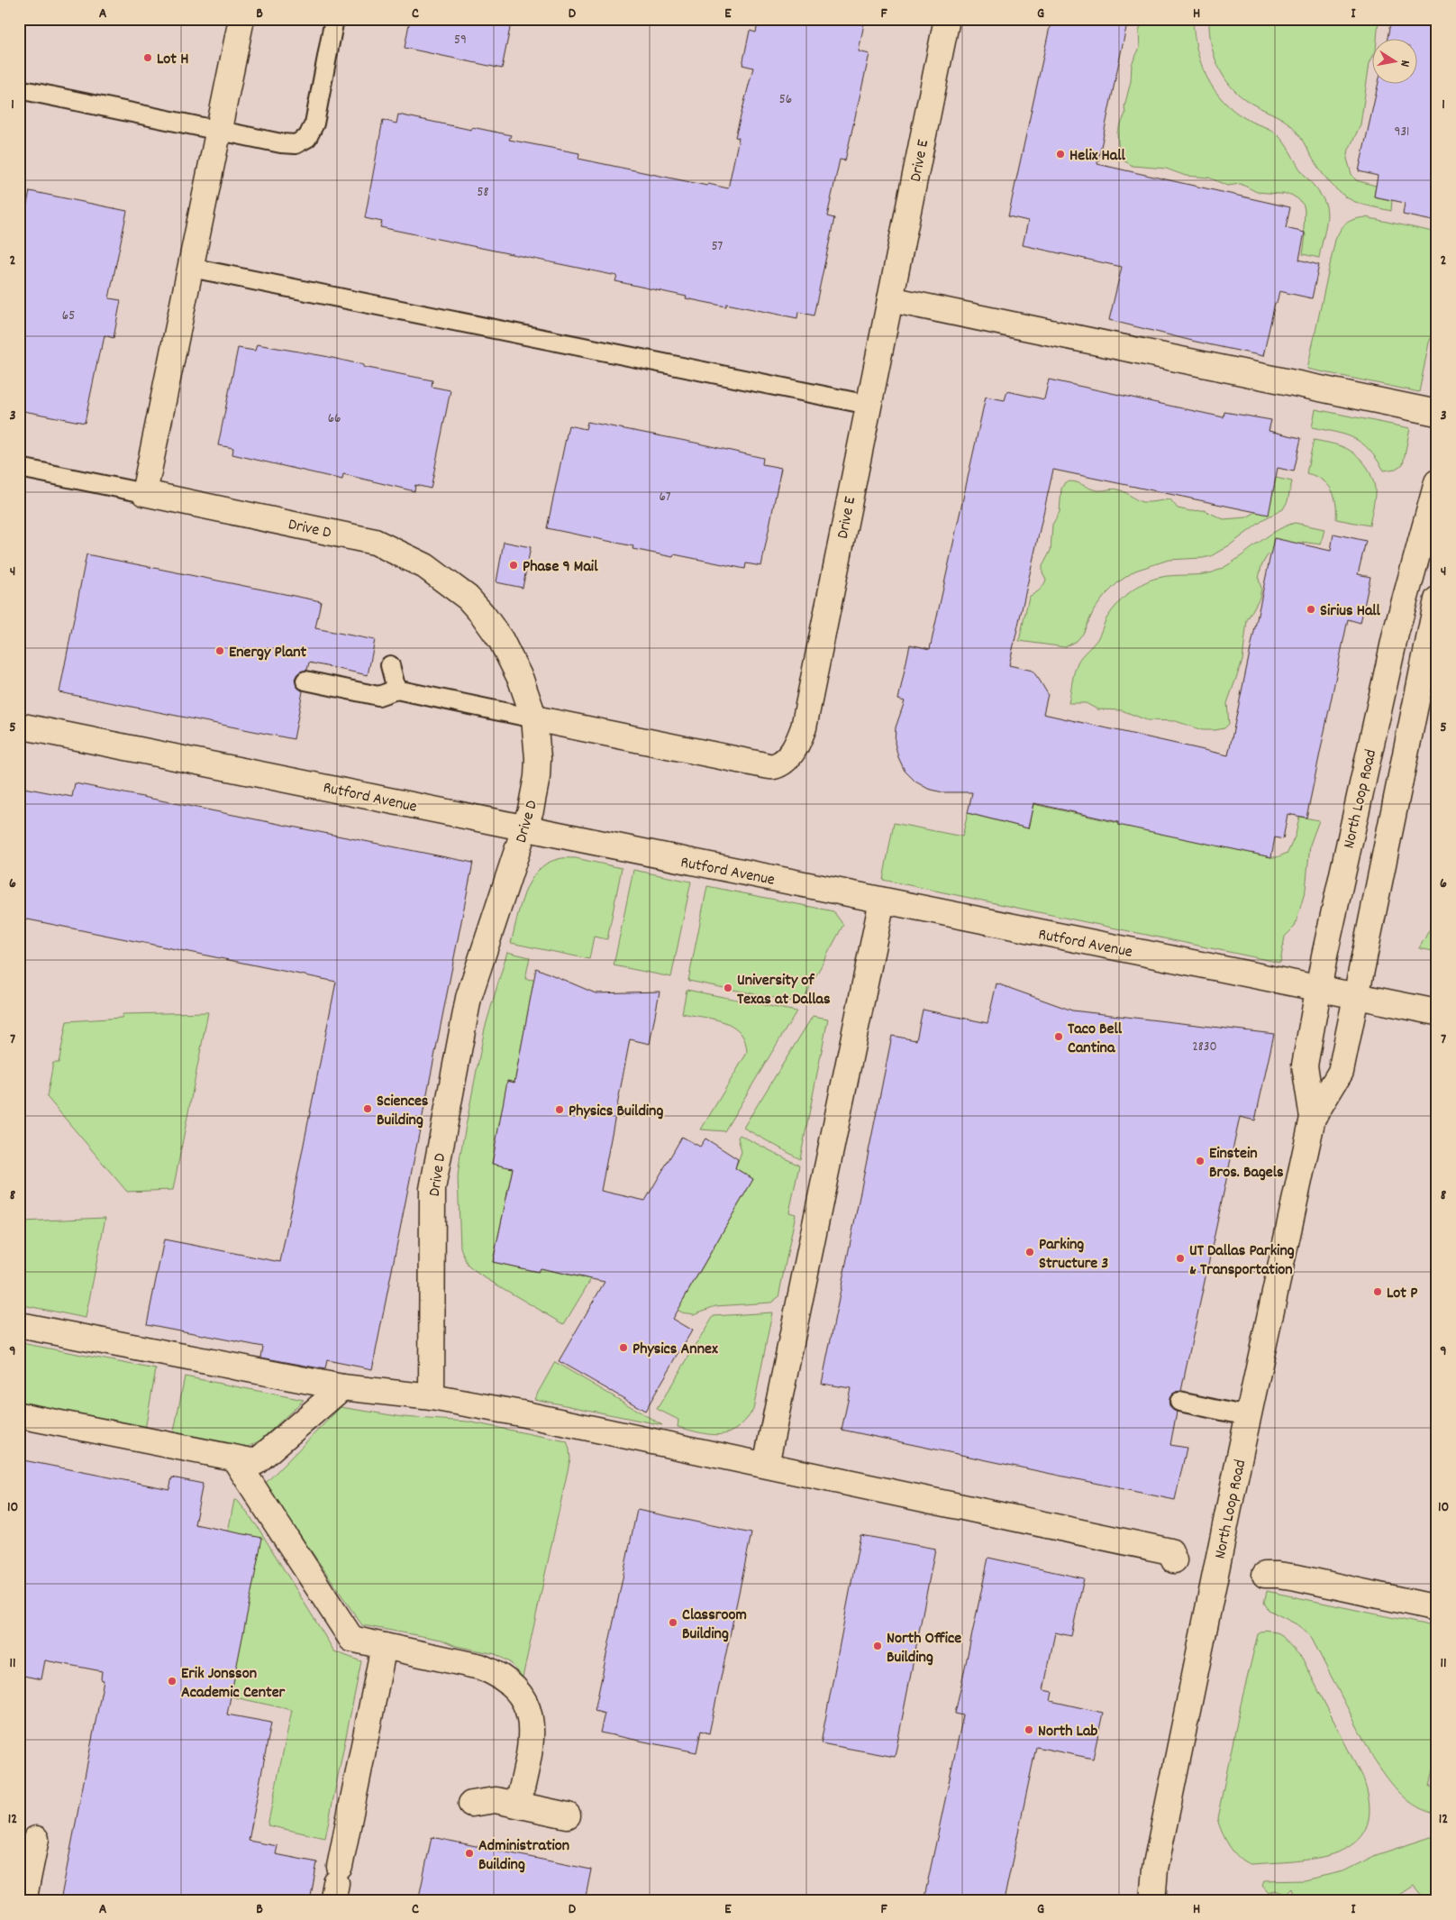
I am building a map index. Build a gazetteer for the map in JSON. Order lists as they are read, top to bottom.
{
  "streets": {
    "street": [
      "Drive E",
      "Drive D",
      "Rutford Avenue",
      "North Loop Road"
    ]
  },
  "crossings": [
    ["Drive E", "Drive D"],
    ["Drive D", "Rutford Avenue"],
    ["Rutford Avenue", "North Loop Road"]
  ],
  "places": [
    "Lot H",
    "Helix Hall",
    "Phase 9 Mail",
    "Sirius Hall",
    "Energy Plant",
    "University of Texas at Dallas",
    "Taco Bell Cantina",
    "Sciences Building",
    "Physics Building",
    "Einstein Bros. Bagels",
    "Parking Structure 3",
    "UT Dallas Parking & Transportation",
    "Lot P",
    "Physics Annex",
    "Classroom Building",
    "North Office Building",
    "Erik Jonsson Academic Center",
    "North Lab",
    "Administration Building"
  ],
  "house_numbers": [
    "59",
    "56",
    "931",
    "58",
    "57",
    "65",
    "66",
    "67",
    "2830"
  ],
  "north": "right",
  "grid": {
    "columns": [
      "A",
      "B",
      "C",
      "D",
      "E",
      "F",
      "G",
      "H",
      "I"
    ],
    "rows": [
      "1",
      "2",
      "3",
      "4",
      "5",
      "6",
      "7",
      "8",
      "9",
      "10",
      "11",
      "12"
    ]
  }
}
